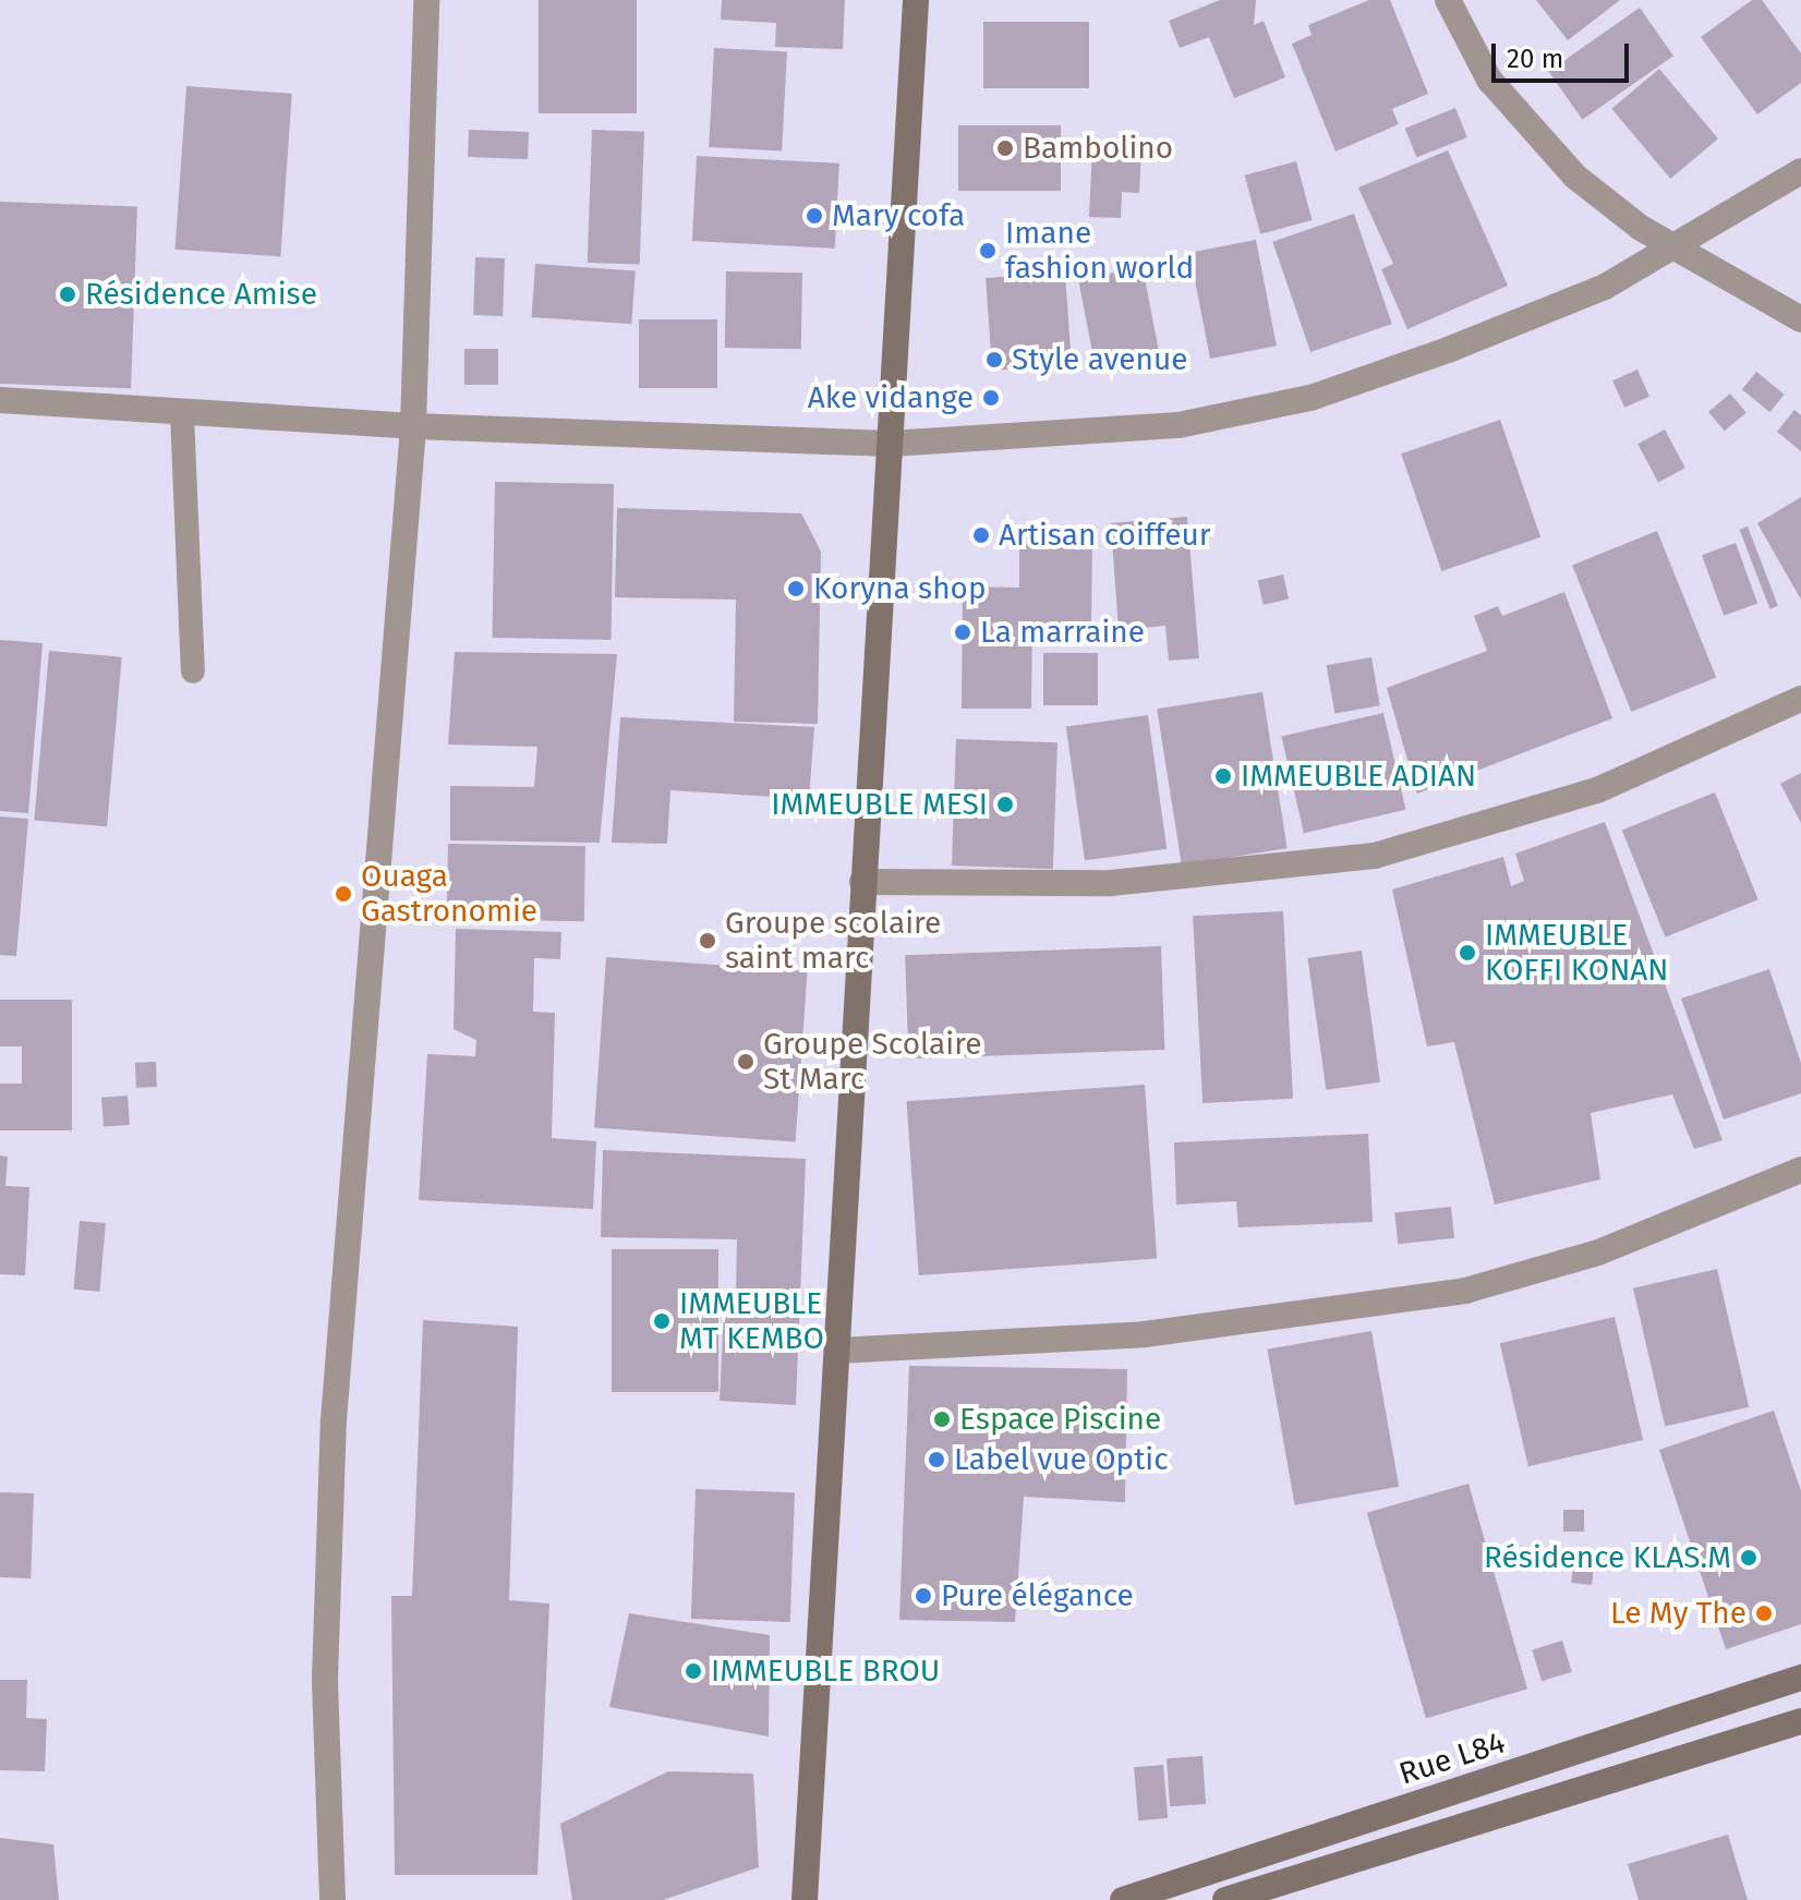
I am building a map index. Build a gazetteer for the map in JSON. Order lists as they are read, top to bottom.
{
  "streets": {
    "street": ["Rue L84"]
  },
  "places": [
    "Bambolino",
    "Mary cofa",
    "Imane fashion world",
    "Résidence Amise",
    "Style avenue",
    "Ake vidange",
    "Artisan coiffeur",
    "Koryna shop",
    "La marraine",
    "IMMEUBLE ADIAN",
    "IMMEUBLE MESI",
    "Ouaga Gastronomie",
    "Groupe scolaire saint marc",
    "IMMEUBLE KOFFI KONAN",
    "Groupe Scolaire St Marc",
    "IMMEUBLE MT KEMBO",
    "Espace Piscine",
    "Label vue Optic",
    "Résidence KLAS.M",
    "Pure élégance",
    "Le My The",
    "IMMEUBLE BROU"
  ],
  "scale_bar": "20 m"
}
